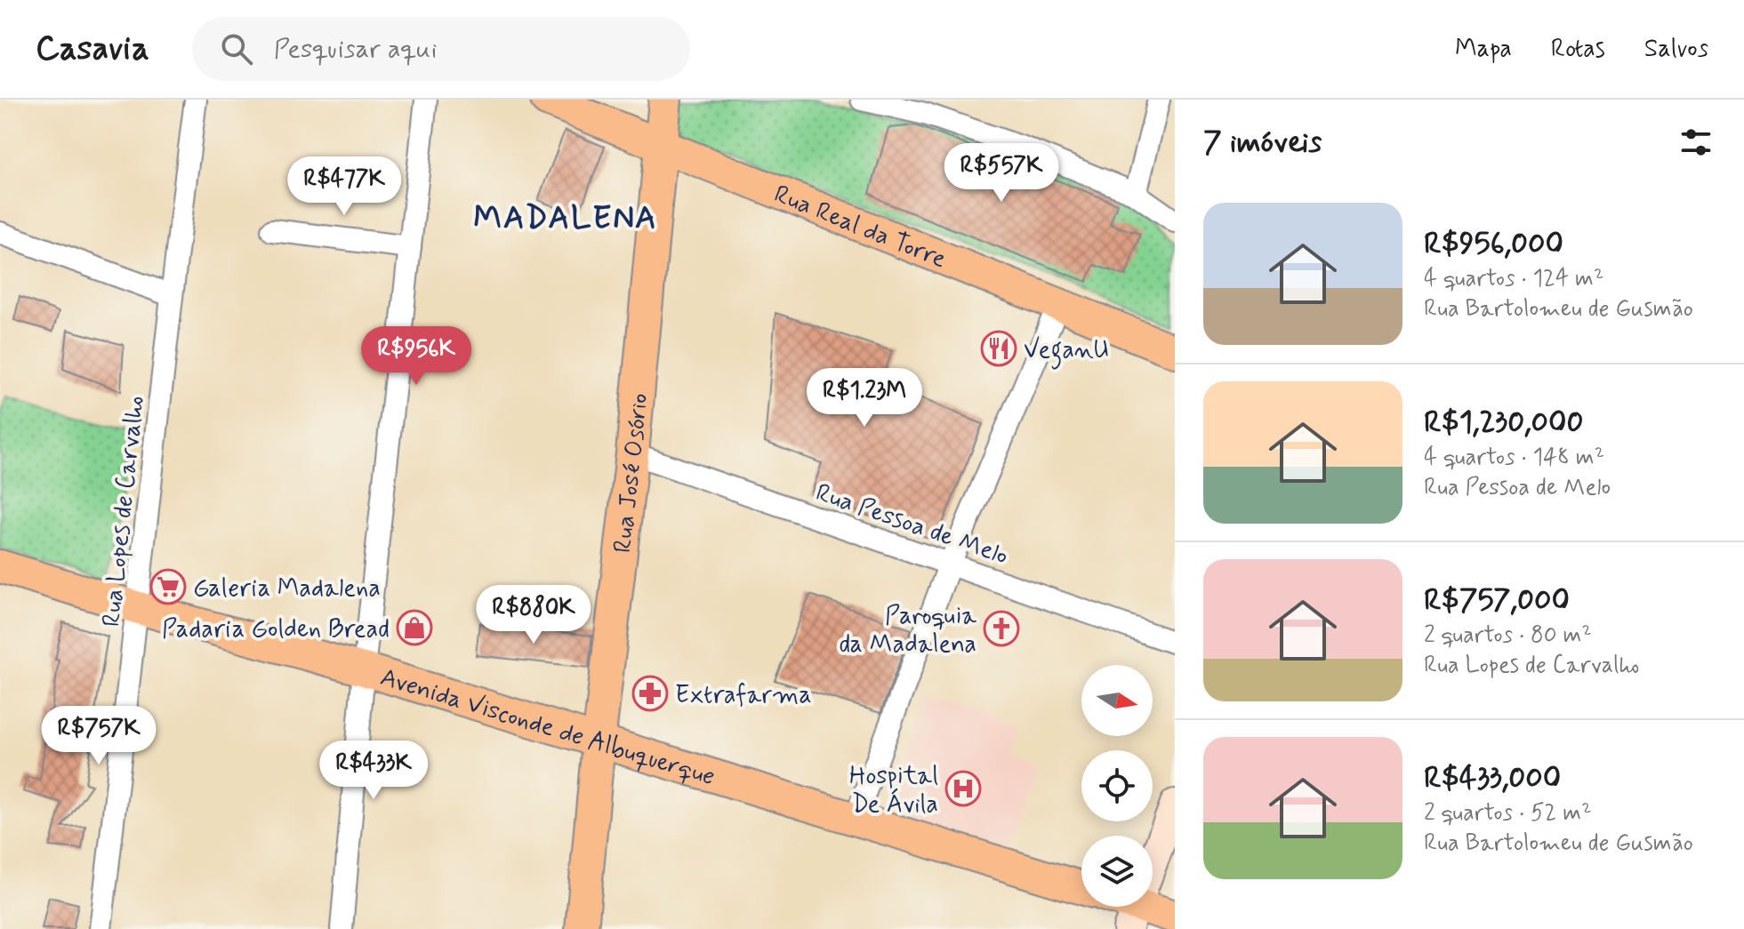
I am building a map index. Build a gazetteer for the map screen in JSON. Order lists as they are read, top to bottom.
{
  "streets": {
    "main road": ["Rua Real da Torre", "Rua José Osório", "Avenida Visconde de Albuquerque"],
    "street": ["Rua Lopes de Carvalho", "Rua Pessoa de Melo"]
  },
  "crossings": [
    ["Rua Real da Torre", "Rua José Osório"],
    ["Rua José Osório", "Rua Pessoa de Melo"],
    ["Rua José Osório", "Avenida Visconde de Albuquerque"],
    ["Rua Lopes de Carvalho", "Avenida Visconde de Albuquerque"]
  ],
  "districts": ["MADALENA"],
  "places": {
    "restaurant": ["VeganU"],
    "supermarket": ["Galeria Madalena"],
    "shop": ["Padaria Golden Bread"],
    "church": ["Paroquia da Madalena"],
    "pharmacy": ["Extrafarma"],
    "hospital": ["Hospital De Ávila"]
  },
  "north": "right",
  "page": {
    "header": "Casavia",
    "search": "Pesquisar aqui",
    "nav": ["Mapa", "Rotas", "Salvos"],
    "heading": "7 imóveis",
    "price": [
      "R$557K",
      "R$477K",
      "R$956K",
      "R$1.23M",
      "R$880K",
      "R$757K",
      "R$433K"
    ],
    "list": [
      {
        "name": "R$956,000",
        "note": "4 quartos · 124 m² · Rua Bartolomeu de Gusmão"
      },
      {
        "name": "R$1,230,000",
        "note": "4 quartos · 148 m² · Rua Pessoa de Melo"
      },
      {
        "name": "R$757,000",
        "note": "2 quartos · 80 m² · Rua Lopes de Carvalho"
      },
      {
        "name": "R$433,000",
        "note": "2 quartos · 52 m² · Rua Bartolomeu de Gusmão"
      }
    ]
  }
}
